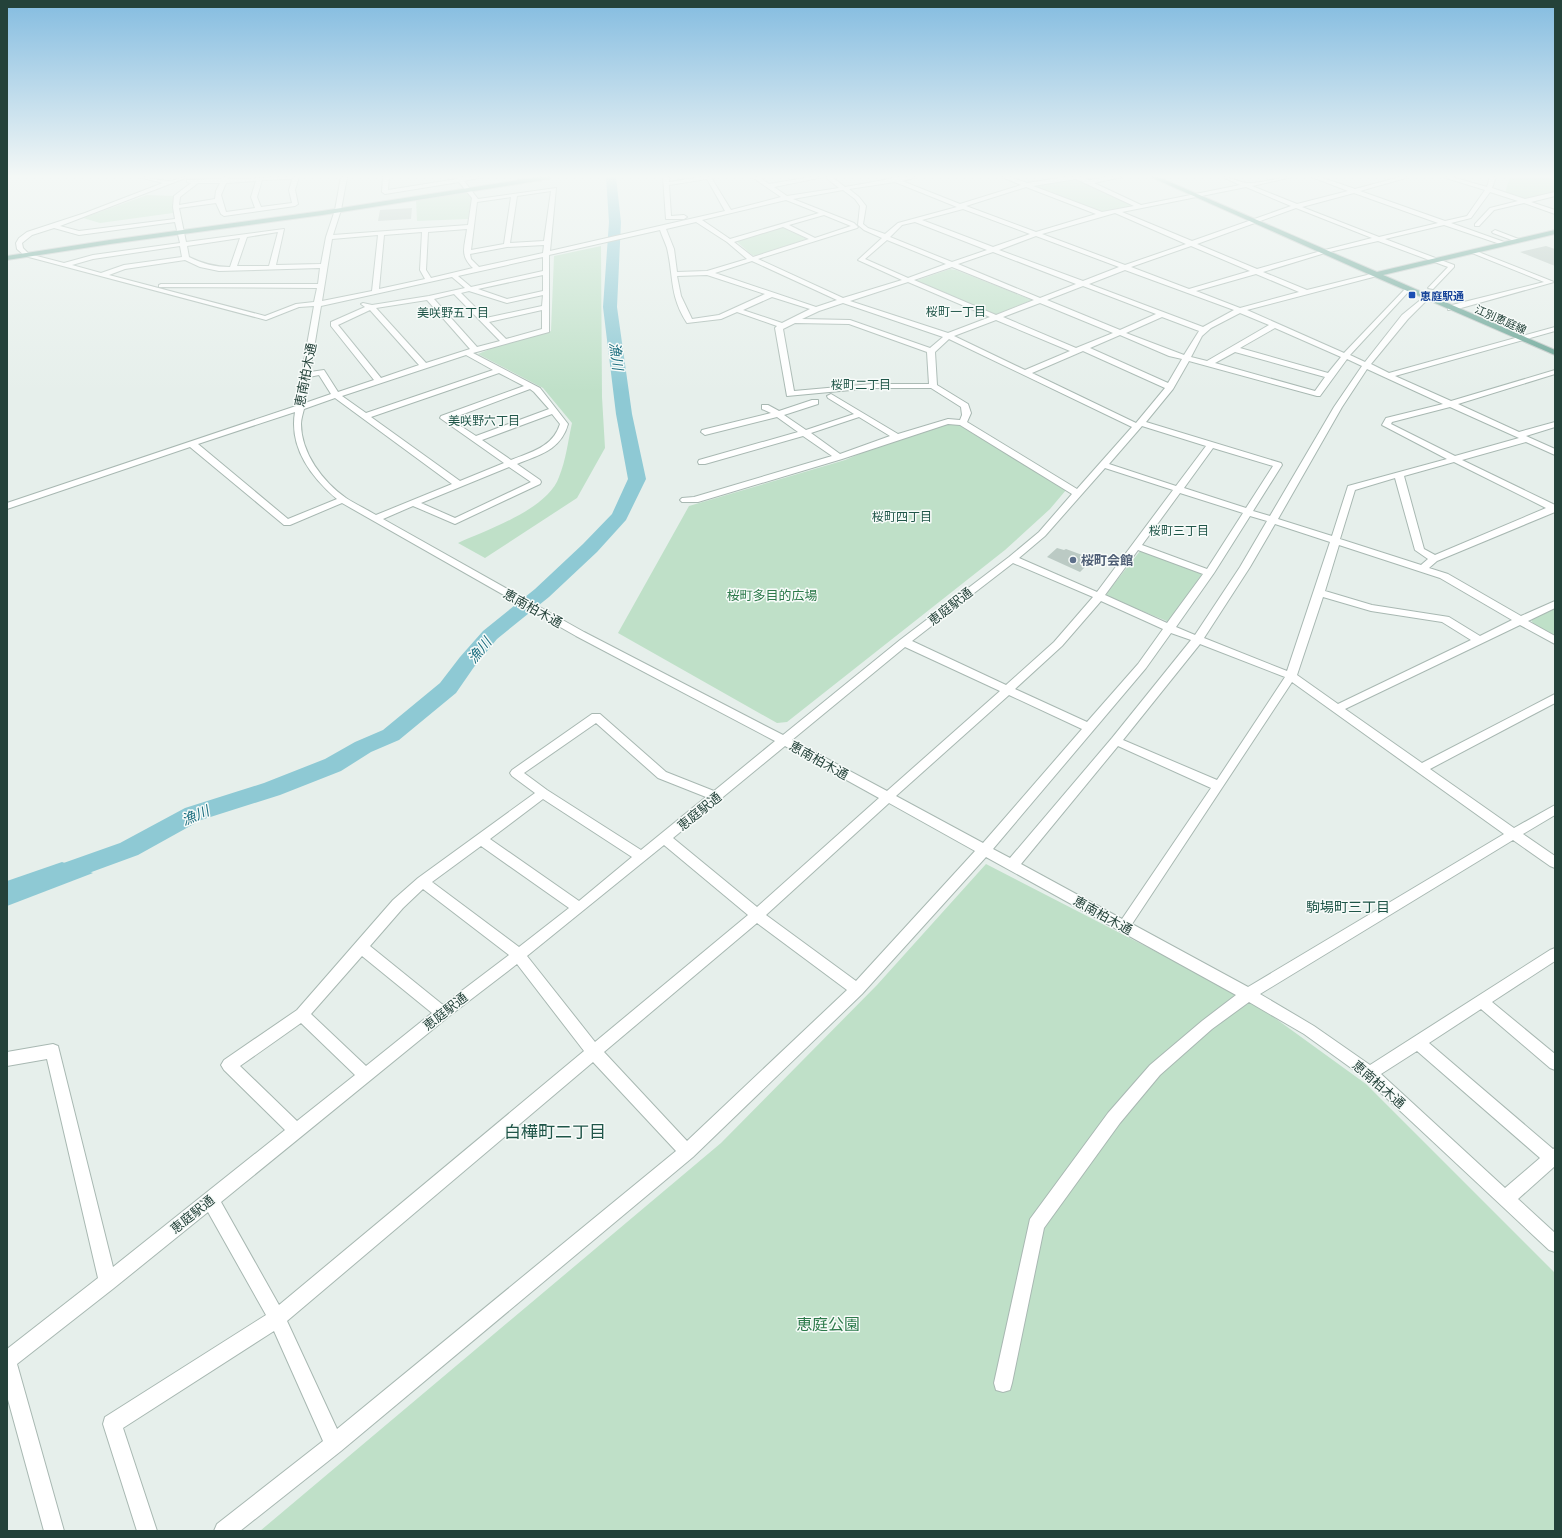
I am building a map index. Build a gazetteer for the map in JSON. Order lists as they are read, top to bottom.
{
  "streets": {
    "main road": ["江別恵庭線"],
    "street": ["恵南柏木通", "恵庭駅通"]
  },
  "crossings": [
    ["江別恵庭線", "恵庭駅通"],
    ["恵南柏木通", "恵庭駅通"]
  ],
  "districts": [
    "桜町一丁目",
    "美咲野五丁目",
    "桜町二丁目",
    "美咲野六丁目",
    "桜町四丁目",
    "桜町三丁目",
    "駒場町三丁目",
    "白樺町二丁目"
  ],
  "water": ["漁川"],
  "parks": ["桜町多目的広場", "恵庭公園"],
  "places": {
    "transit": ["恵庭駅通"],
    "other": ["桜町会館"]
  }
}
